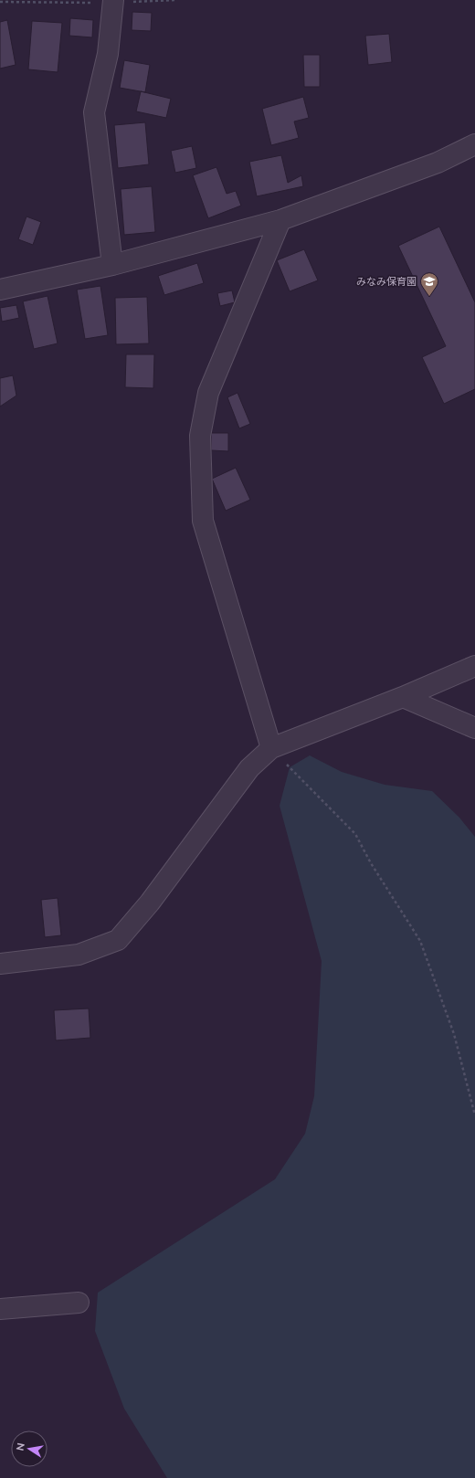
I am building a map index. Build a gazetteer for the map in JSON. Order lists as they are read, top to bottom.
{
  "places": {
    "school or university": ["みなみ保育園"]
  },
  "north": "left"
}
